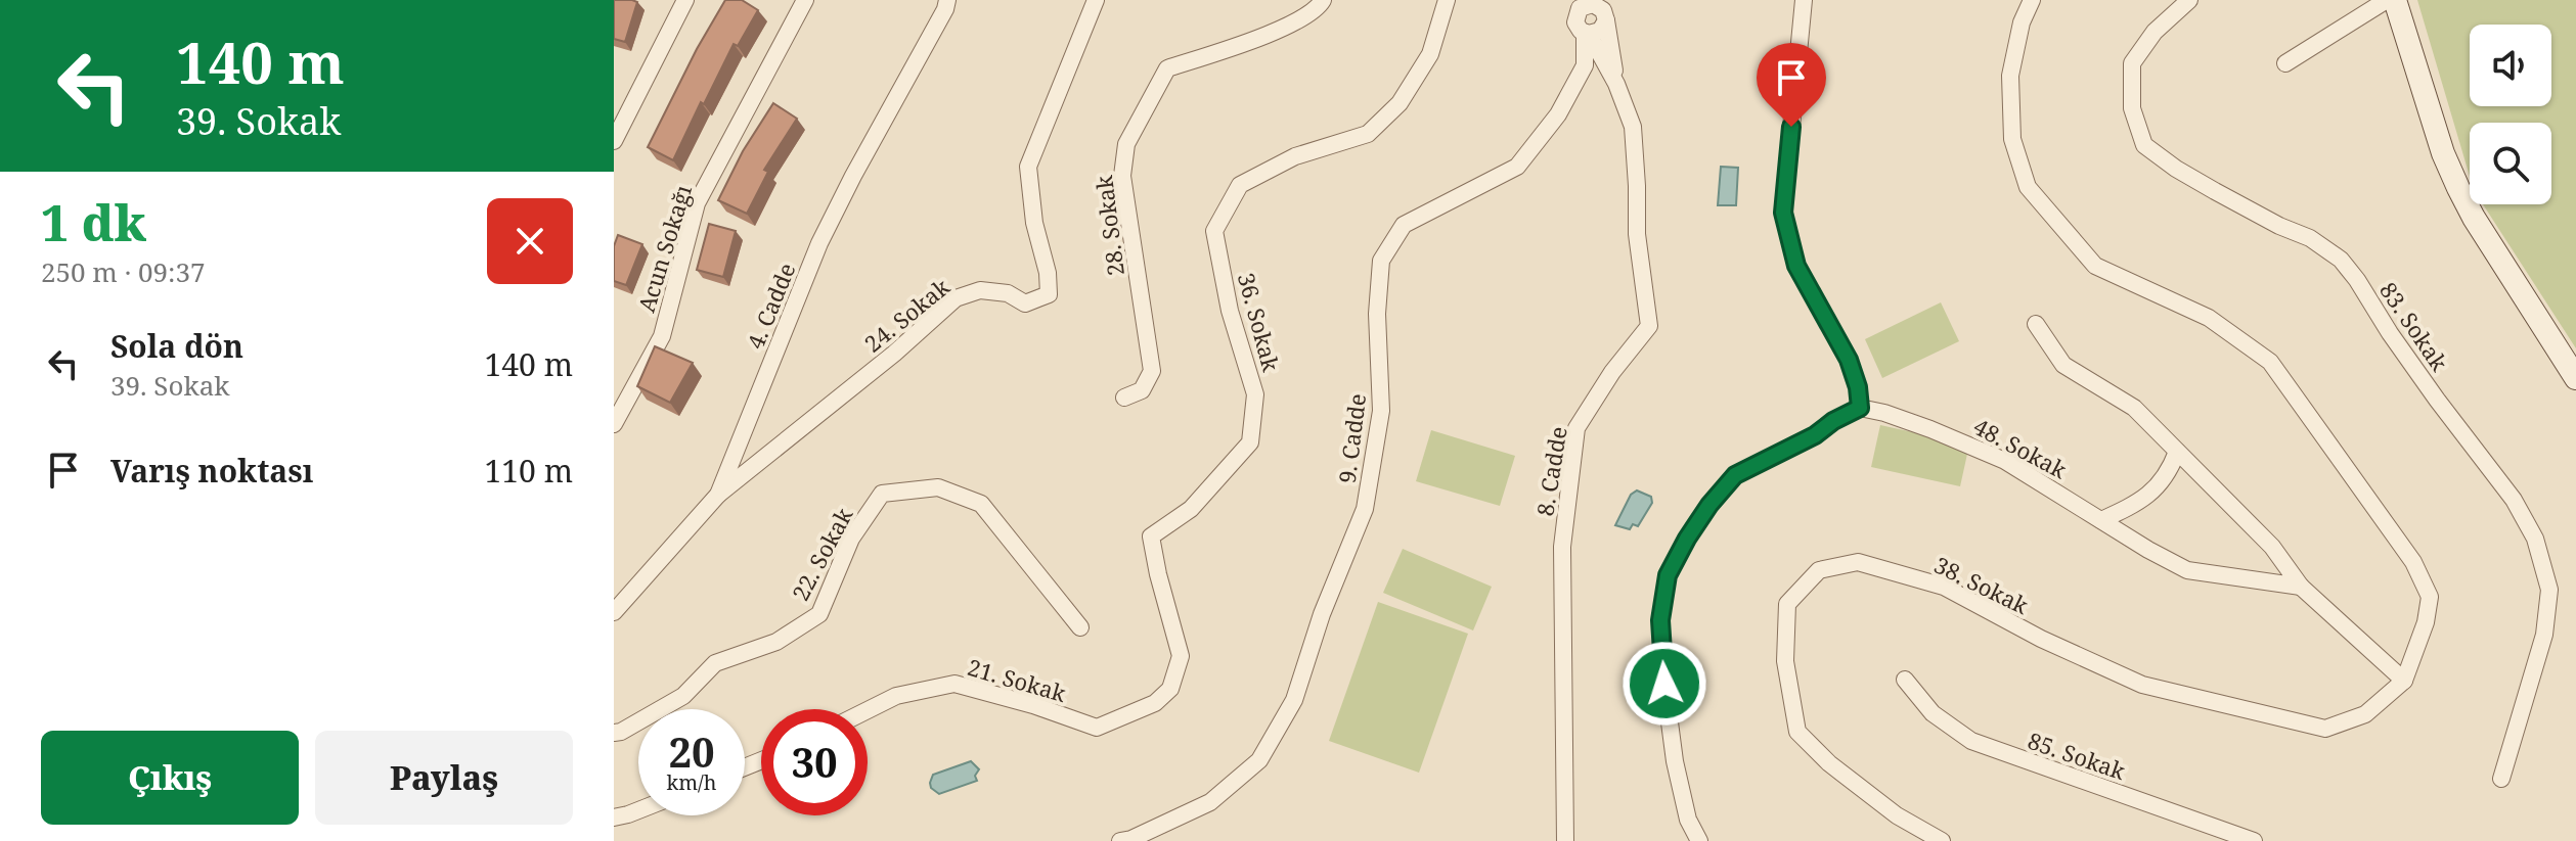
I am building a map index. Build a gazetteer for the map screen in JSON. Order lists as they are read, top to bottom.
{
  "streets": {
    "street": [
      "28. Sokak",
      "Acun Sokağı",
      "4. Cadde",
      "24. Sokak",
      "36. Sokak",
      "83. Sokak",
      "9. Cadde",
      "48. Sokak",
      "8. Cadde",
      "22. Sokak",
      "38. Sokak",
      "21. Sokak",
      "85. Sokak"
    ]
  },
  "crossings": [
    ["4. Cadde", "24. Sokak"],
    ["36. Sokak", "21. Sokak"],
    ["9. Cadde", "8. Cadde"]
  ],
  "page": {
    "turn": ["140 m", "39. Sokak"],
    "heading": ["1 dk", "250 m · 09:37"],
    "list": [
      {
        "name": "Sola dön",
        "note": "39. Sokak",
        "value": "140 m"
      },
      {
        "name": "Varış noktası",
        "value": "110 m"
      }
    ],
    "speed": "20 km/h",
    "limit": "30",
    "buttons": ["Çıkış", "Paylaş"]
  }
}
